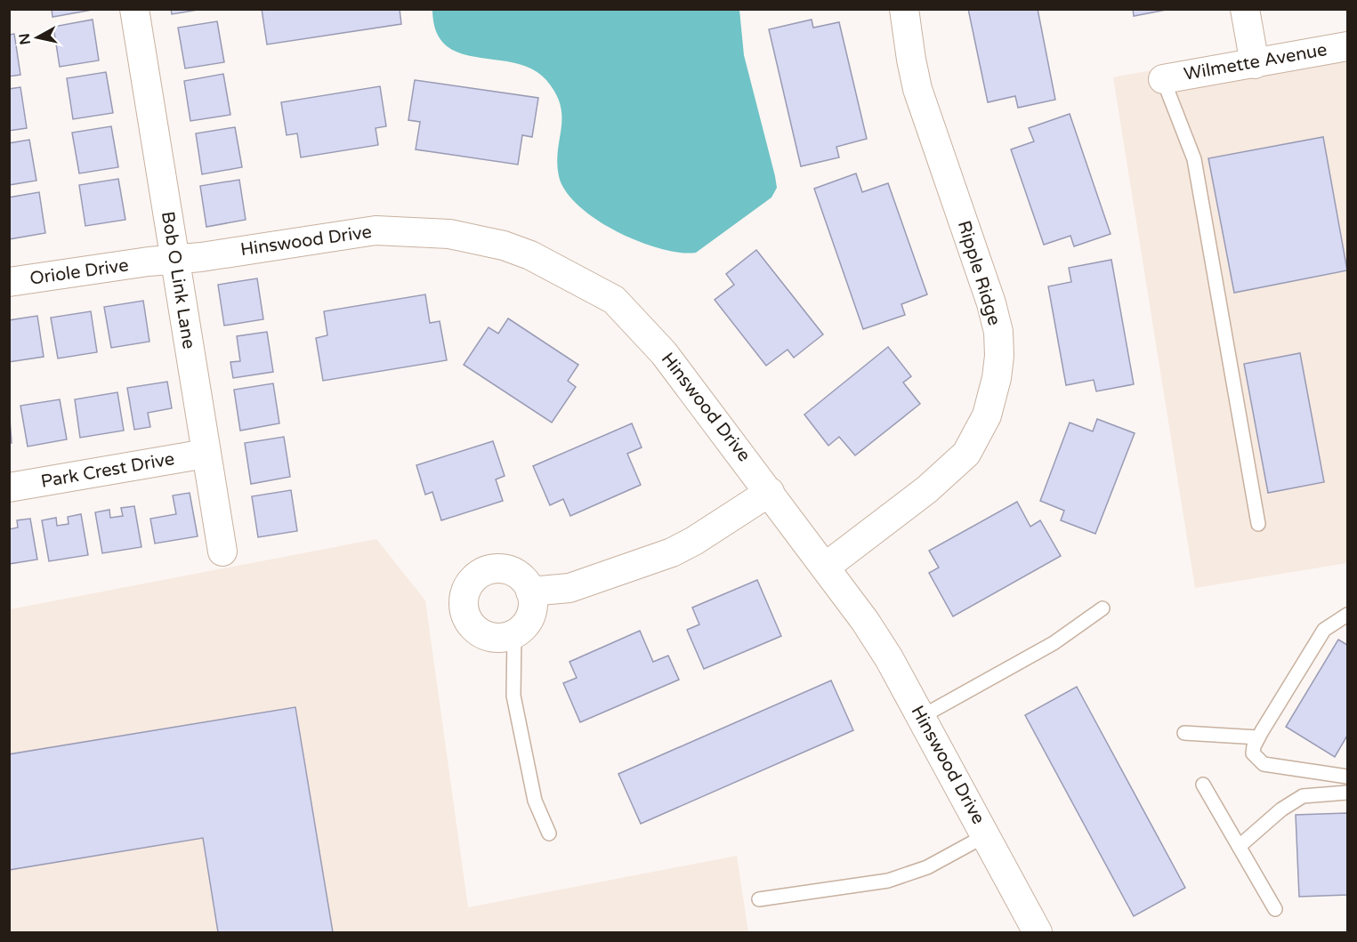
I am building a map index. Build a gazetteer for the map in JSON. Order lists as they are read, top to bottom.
{
  "streets": {
    "street": [
      "Wilmette Avenue",
      "Hinswood Drive",
      "Oriole Drive",
      "Ripple Ridge",
      "Bob O Link Lane",
      "Park Crest Drive"
    ]
  },
  "crossings": [
    ["Hinswood Drive", "Oriole Drive"],
    ["Hinswood Drive", "Ripple Ridge"],
    ["Hinswood Drive", "Bob O Link Lane"],
    ["Oriole Drive", "Bob O Link Lane"],
    ["Bob O Link Lane", "Park Crest Drive"]
  ],
  "north": "left"
}
